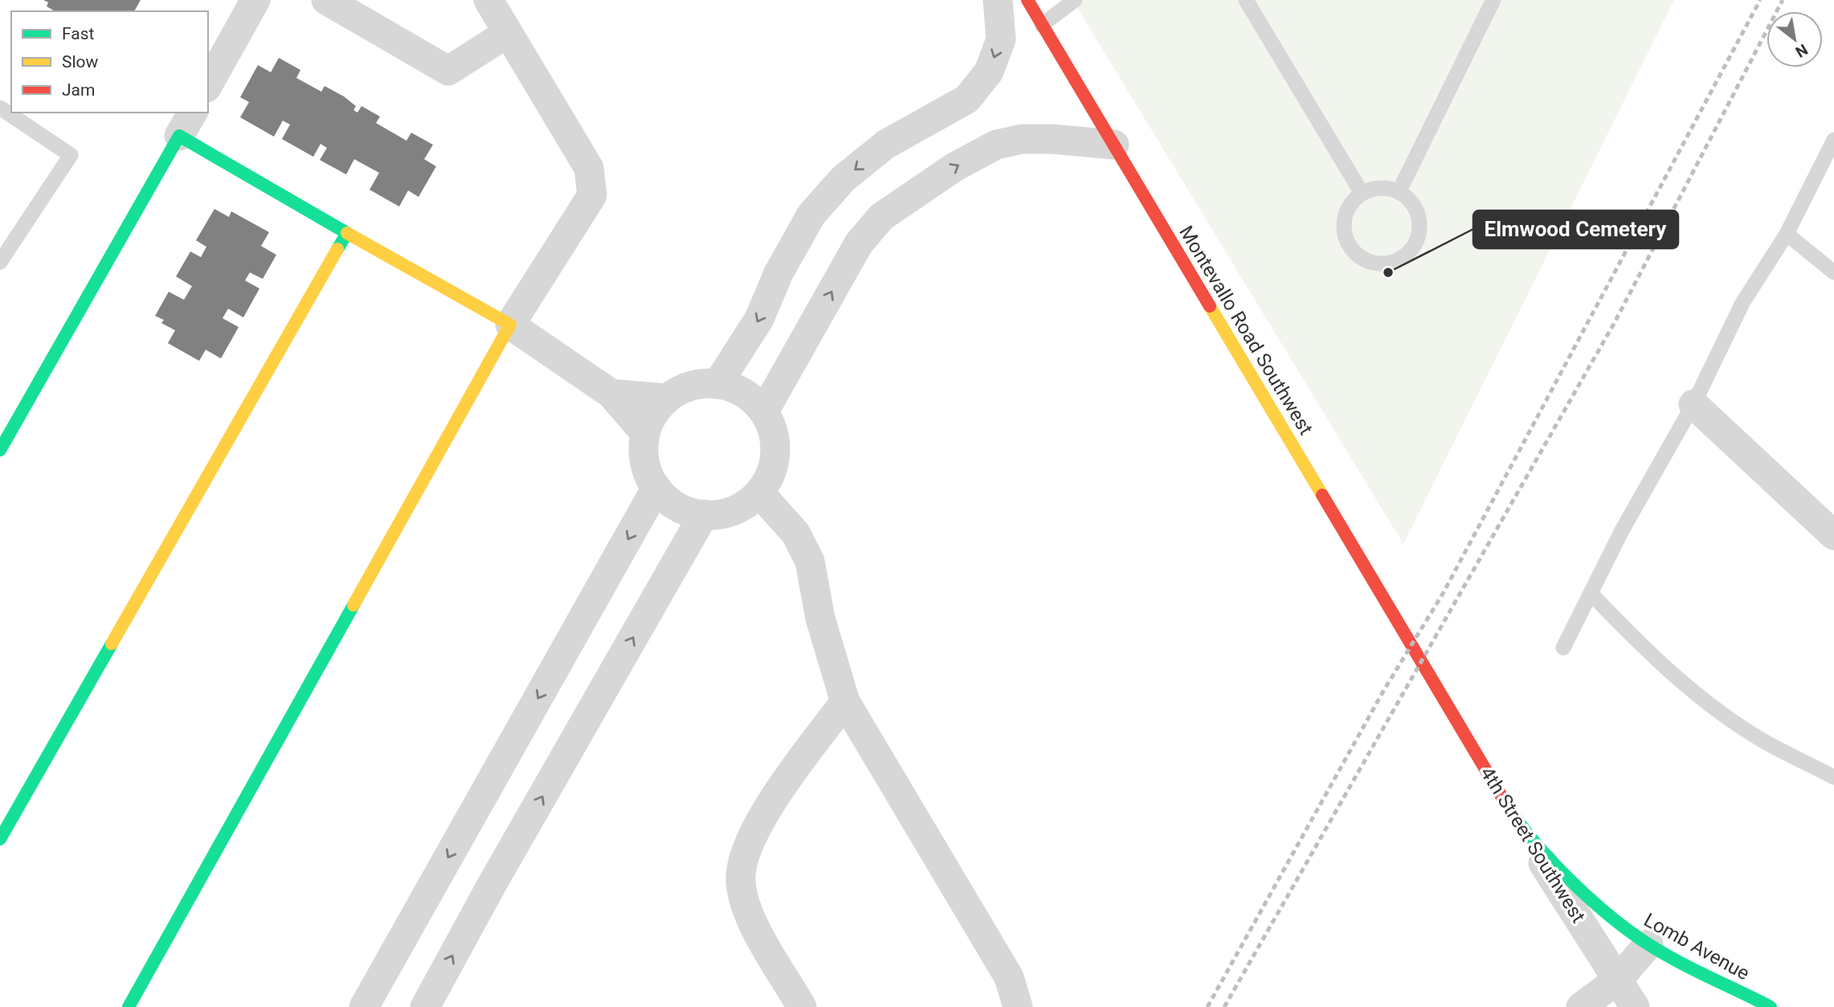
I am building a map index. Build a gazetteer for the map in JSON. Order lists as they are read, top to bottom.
{
  "streets": {
    "street": ["Montevallo Road Southwest", "4th Street Southwest", "Lomb Avenue"]
  },
  "crossings": [
    ["Montevallo Road Southwest", "4th Street Southwest"],
    ["4th Street Southwest", "Lomb Avenue"]
  ],
  "places": ["Elmwood Cemetery"],
  "legend": ["Fast", "Slow", "Jam"],
  "north": "bottom right"
}
